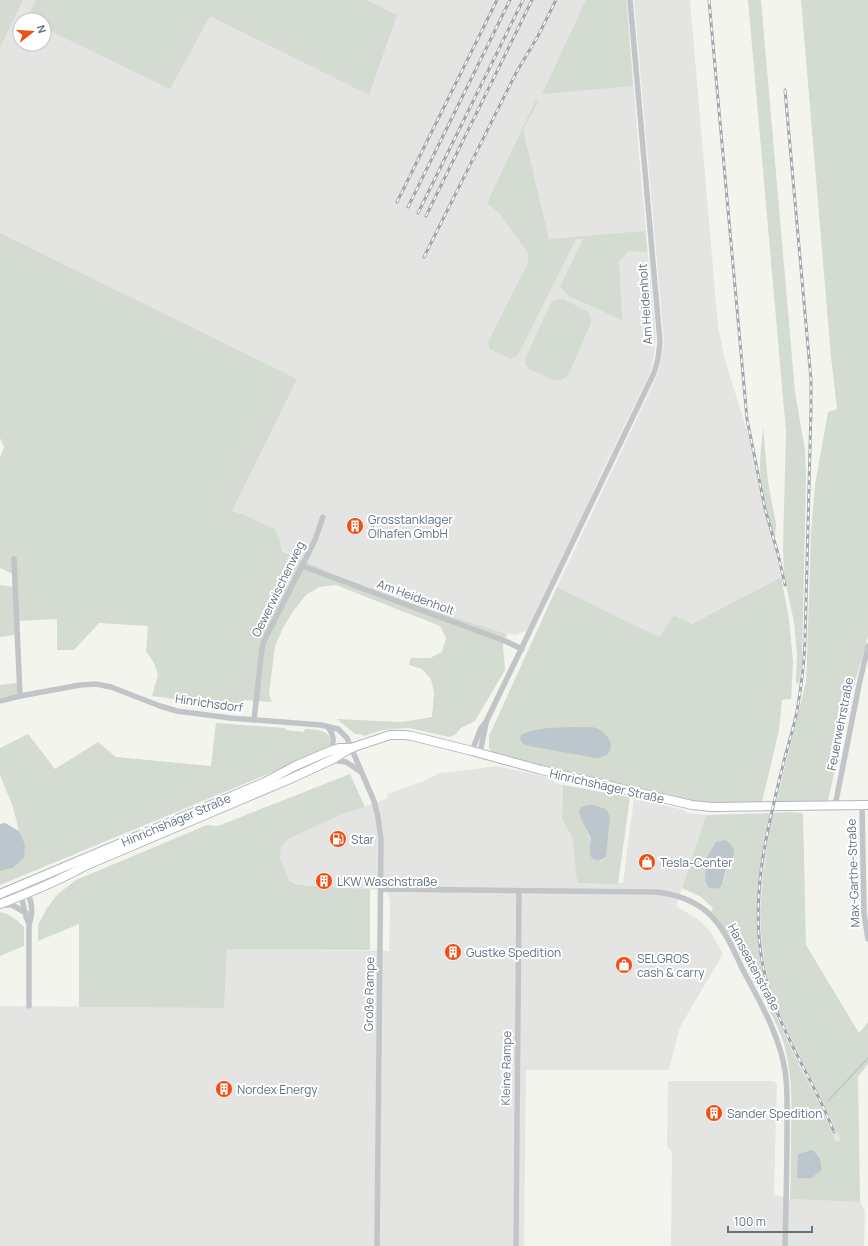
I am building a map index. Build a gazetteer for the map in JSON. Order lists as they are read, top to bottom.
{
  "streets": {
    "main road": ["Hinrichshäger Straße"],
    "street": [
      "Am Heidenholt",
      "Oewerwischenweg",
      "Hinrichsdorf",
      "Feuerwehrstraße",
      "Max-Garthe-Straße",
      "Hanseatenstraße",
      "Große Rampe",
      "Kleine Rampe"
    ]
  },
  "crossings": [
    ["Am Heidenholt", "Oewerwischenweg"],
    ["Am Heidenholt", "Hinrichshäger Straße"],
    ["Oewerwischenweg", "Hinrichsdorf"],
    ["Hinrichsdorf", "Hinrichshäger Straße"],
    ["Hinrichsdorf", "Große Rampe"],
    ["Feuerwehrstraße", "Hinrichshäger Straße"],
    ["Hinrichshäger Straße", "Max-Garthe-Straße"],
    ["Hinrichshäger Straße", "Große Rampe"],
    ["Hanseatenstraße", "Große Rampe"],
    ["Hanseatenstraße", "Kleine Rampe"]
  ],
  "places": {
    "building": [
      "Grosstanklager Ölhafen GmbH",
      "LKW Waschstraße",
      "Gustke Spedition",
      "Nordex Energy",
      "Sander Spedition"
    ],
    "fuel station": ["Star"],
    "shop": ["Tesla-Center", "SELGROS cash & carry"]
  },
  "scale_bar": "100 m",
  "north": "right"
}
